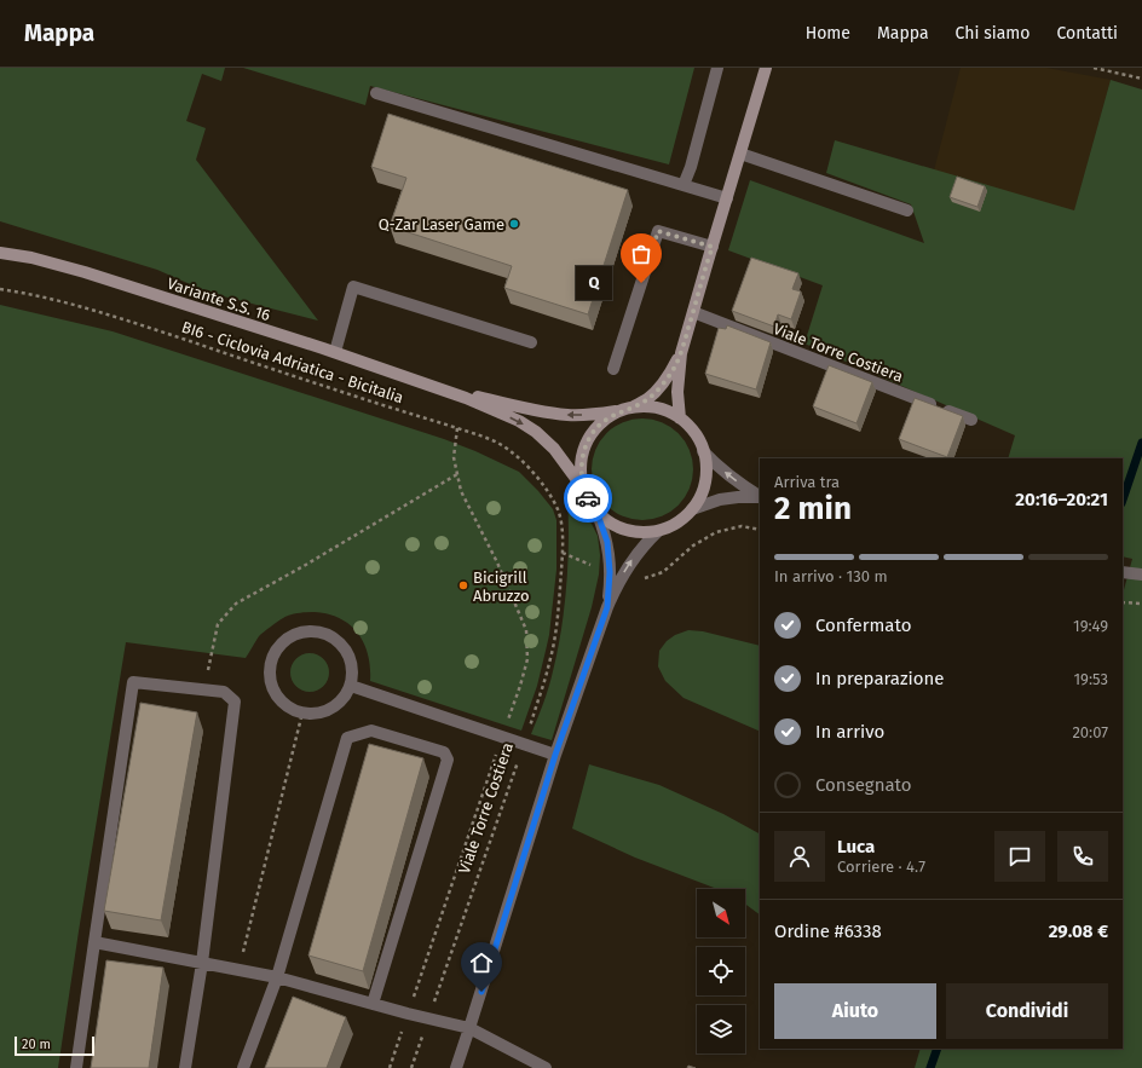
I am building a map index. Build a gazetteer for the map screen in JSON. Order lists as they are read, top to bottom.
{
  "streets": {
    "street": ["Variante S.S. 16", "Viale Torre Costiera"],
    "path": ["BI6 - Ciclovia Adriatica - Bicitalia"]
  },
  "crossings": [
    ["Viale Torre Costiera", "BI6 - Ciclovia Adriatica - Bicitalia"]
  ],
  "places": ["Q-Zar Laser Game", "Q", "Bicigrill Abruzzo"],
  "scale_bar": "20 m",
  "north": "bottom right",
  "page": {
    "header": "Mappa",
    "nav": [
      "Home",
      "Mappa",
      "Chi siamo",
      "Contatti"
    ],
    "bubble": "Q",
    "heading": ["2 min", "Arriva tra", "20:16–20:21"],
    "panel": [
      "Luca",
      "Corriere · 4.7",
      "Ordine #6338",
      "29.08 €"
    ],
    "bar": "In arrivo · 130 m",
    "list": [
      ["Confermato", "19:49"],
      ["In preparazione", "19:53"],
      ["In arrivo", "20:07"],
      "Consegnato"
    ],
    "buttons": ["Aiuto", "Condividi"],
    "scale": "20 m"
  }
}
